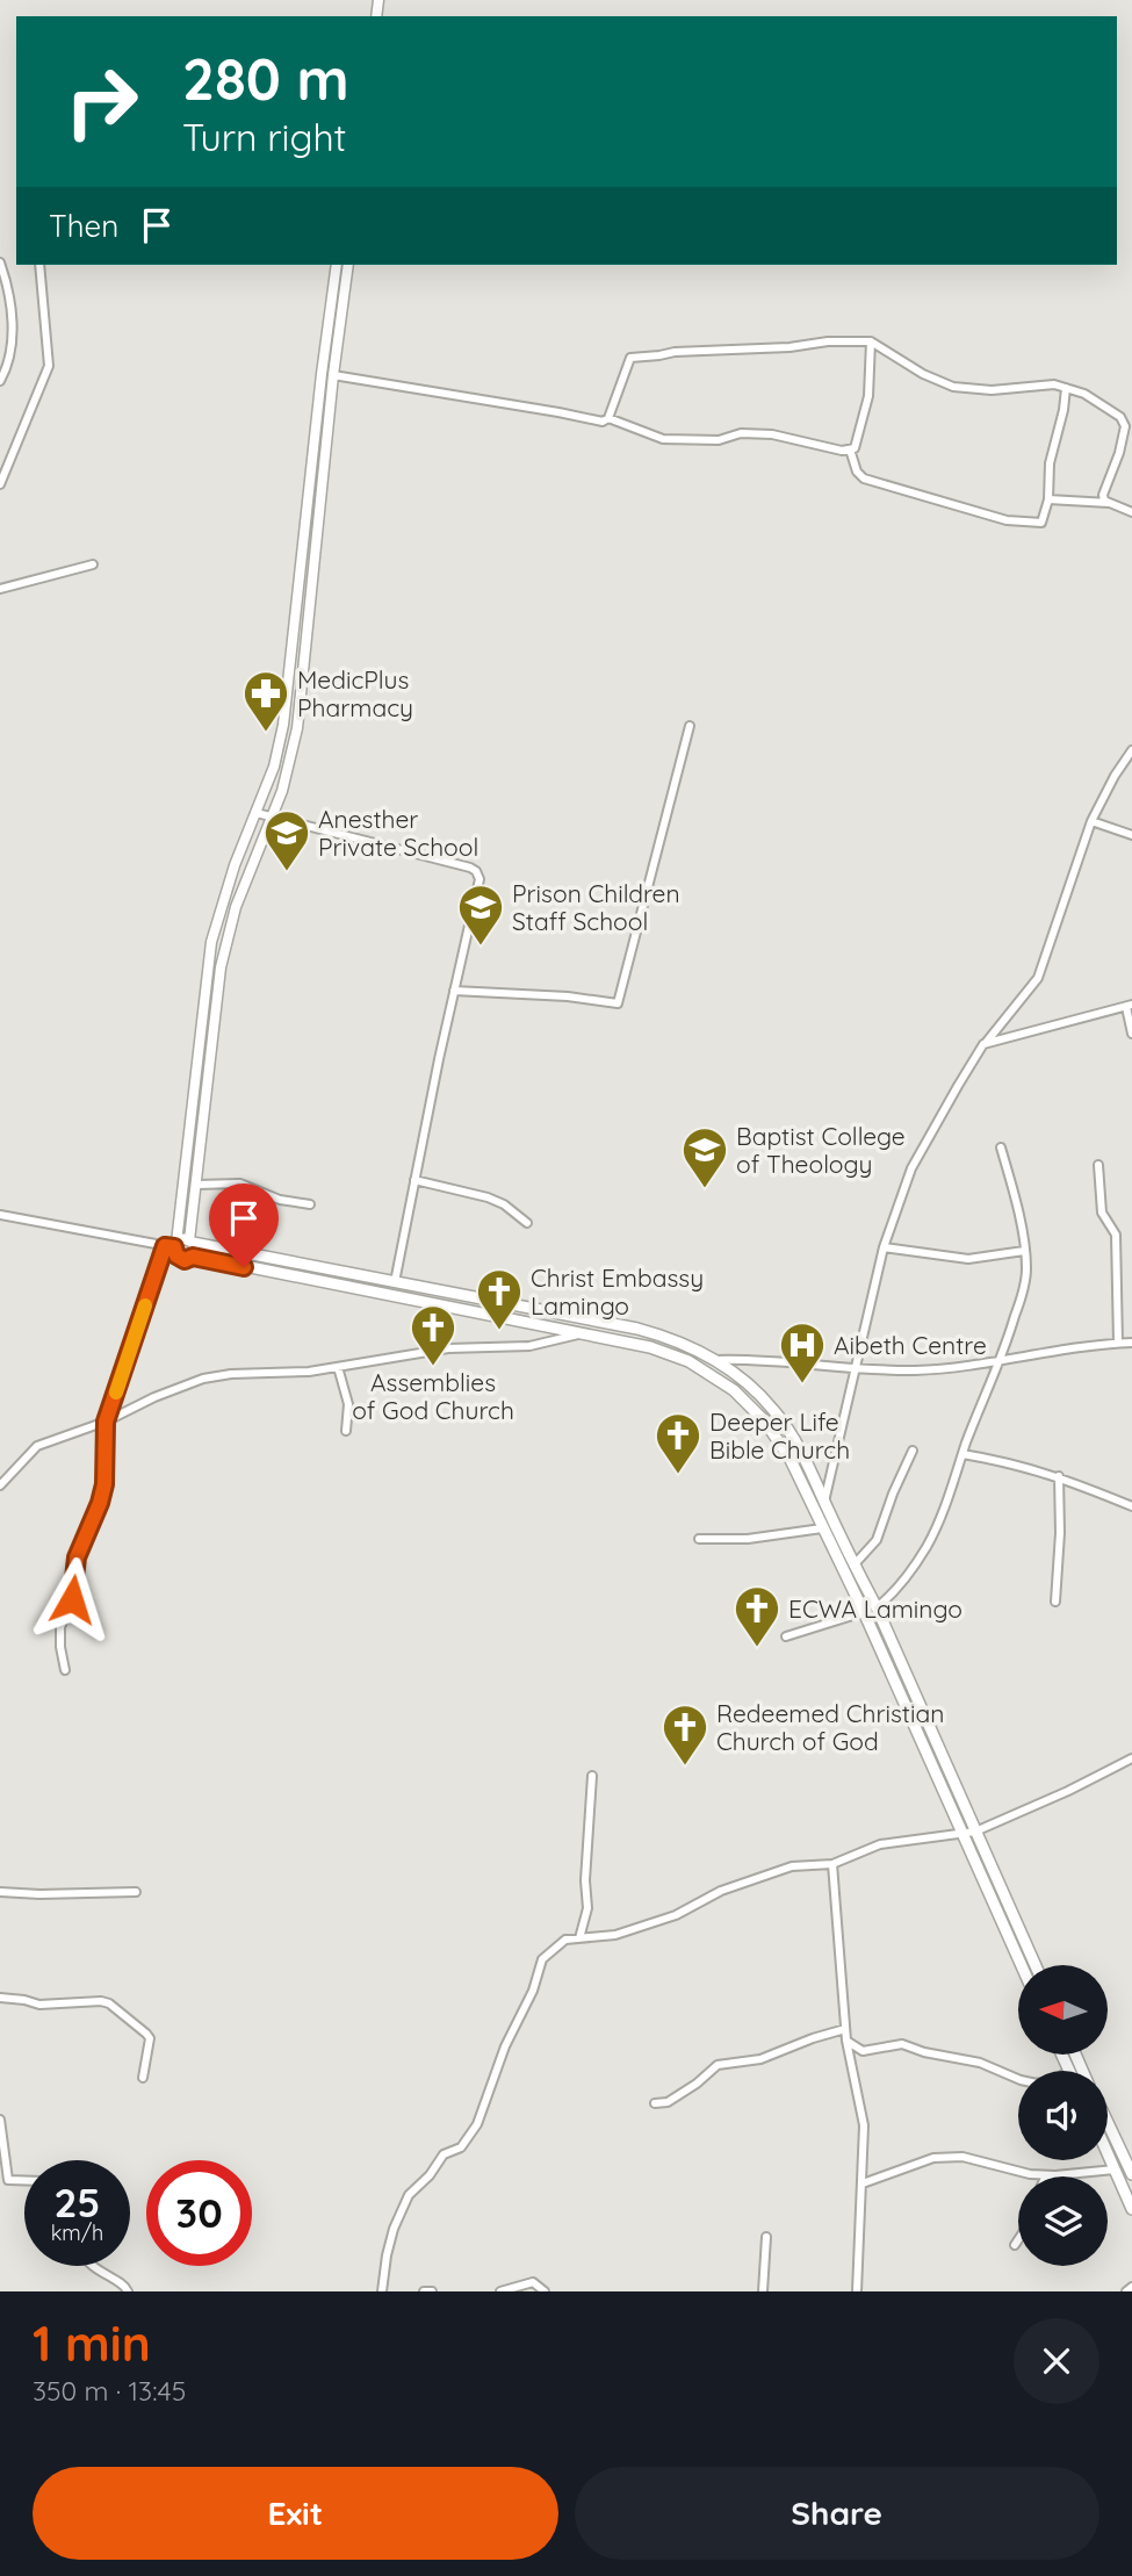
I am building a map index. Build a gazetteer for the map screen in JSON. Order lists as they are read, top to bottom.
{
  "places": {
    "pharmacy": ["MedicPlus Pharmacy"],
    "school or university": ["Anesther Private School", "Prison Children Staff School", "Baptist College of Theology"],
    "church": [
      "Christ Embassy Lamingo",
      "Assemblies of God Church",
      "Deeper Life Bible Church",
      "ECWA Lamingo",
      "Redeemed Christian Church of God"
    ],
    "hospital": ["Aibeth Centre"]
  },
  "north": "left",
  "page": {
    "turn": ["280 m", "Turn right"],
    "then": "Then",
    "speed": "25 km/h",
    "limit": "30",
    "heading": ["1 min", "350 m · 13:45"],
    "buttons": ["Exit", "Share"]
  }
}
